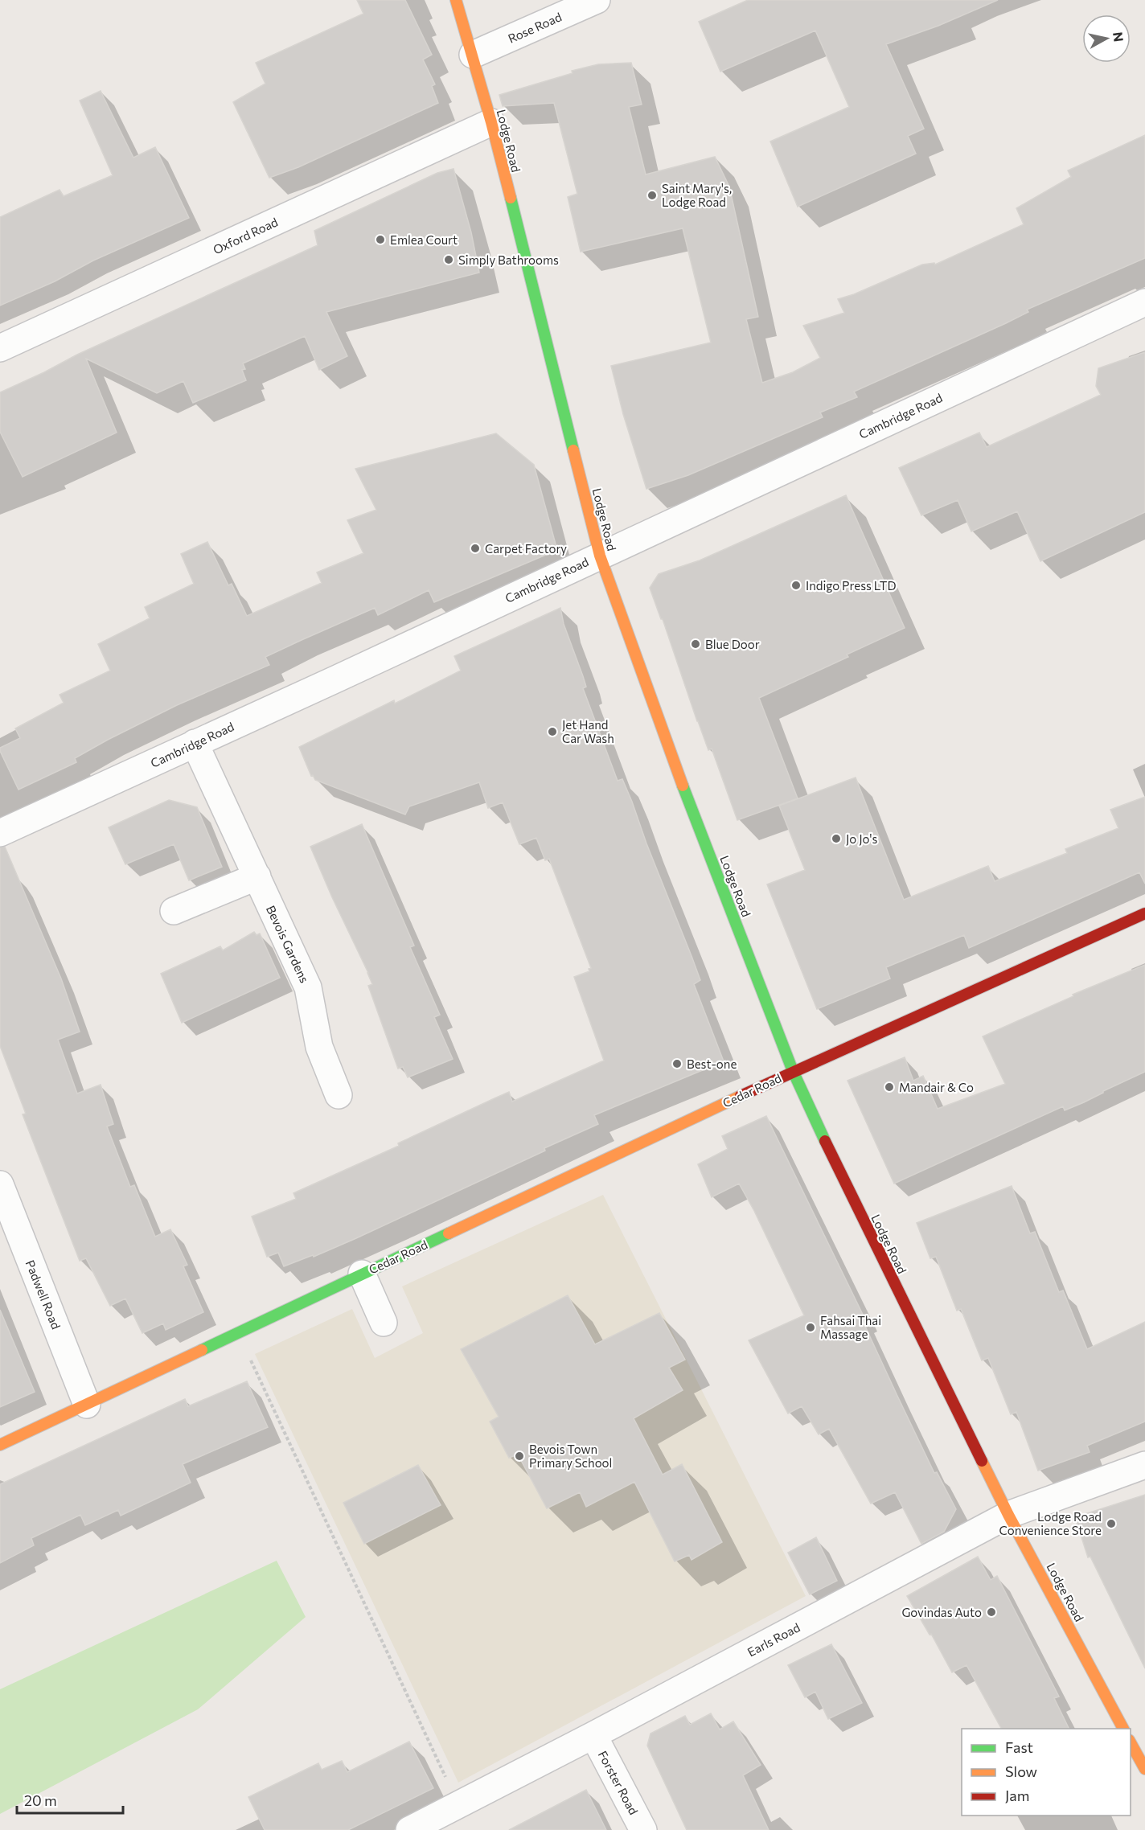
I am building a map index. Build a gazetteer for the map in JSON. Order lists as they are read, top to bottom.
{
  "streets": {
    "street": [
      "Rose Road",
      "Lodge Road",
      "Oxford Road",
      "Cambridge Road",
      "Bevois Gardens",
      "Cedar Road",
      "Padwell Road",
      "Earls Road",
      "Forster Road"
    ]
  },
  "crossings": [
    ["Rose Road", "Lodge Road"],
    ["Lodge Road", "Oxford Road"],
    ["Lodge Road", "Cambridge Road"],
    ["Lodge Road", "Cedar Road"],
    ["Lodge Road", "Earls Road"],
    ["Cambridge Road", "Bevois Gardens"],
    ["Cedar Road", "Padwell Road"],
    ["Earls Road", "Forster Road"]
  ],
  "places": [
    "Saint Mary's, Lodge Road",
    "Emlea Court",
    "Simply Bathrooms",
    "Carpet Factory",
    "Indigo Press LTD",
    "Blue Door",
    "Jet Hand Car Wash",
    "Jo Jo's",
    "Best-one",
    "Mandair & Co",
    "Fahsai Thai Massage",
    "Bevois Town Primary School",
    "Lodge Road Convenience Store",
    "Govindas Auto"
  ],
  "legend": ["Fast", "Slow", "Jam"],
  "scale_bar": "20 m",
  "north": "right"
}
